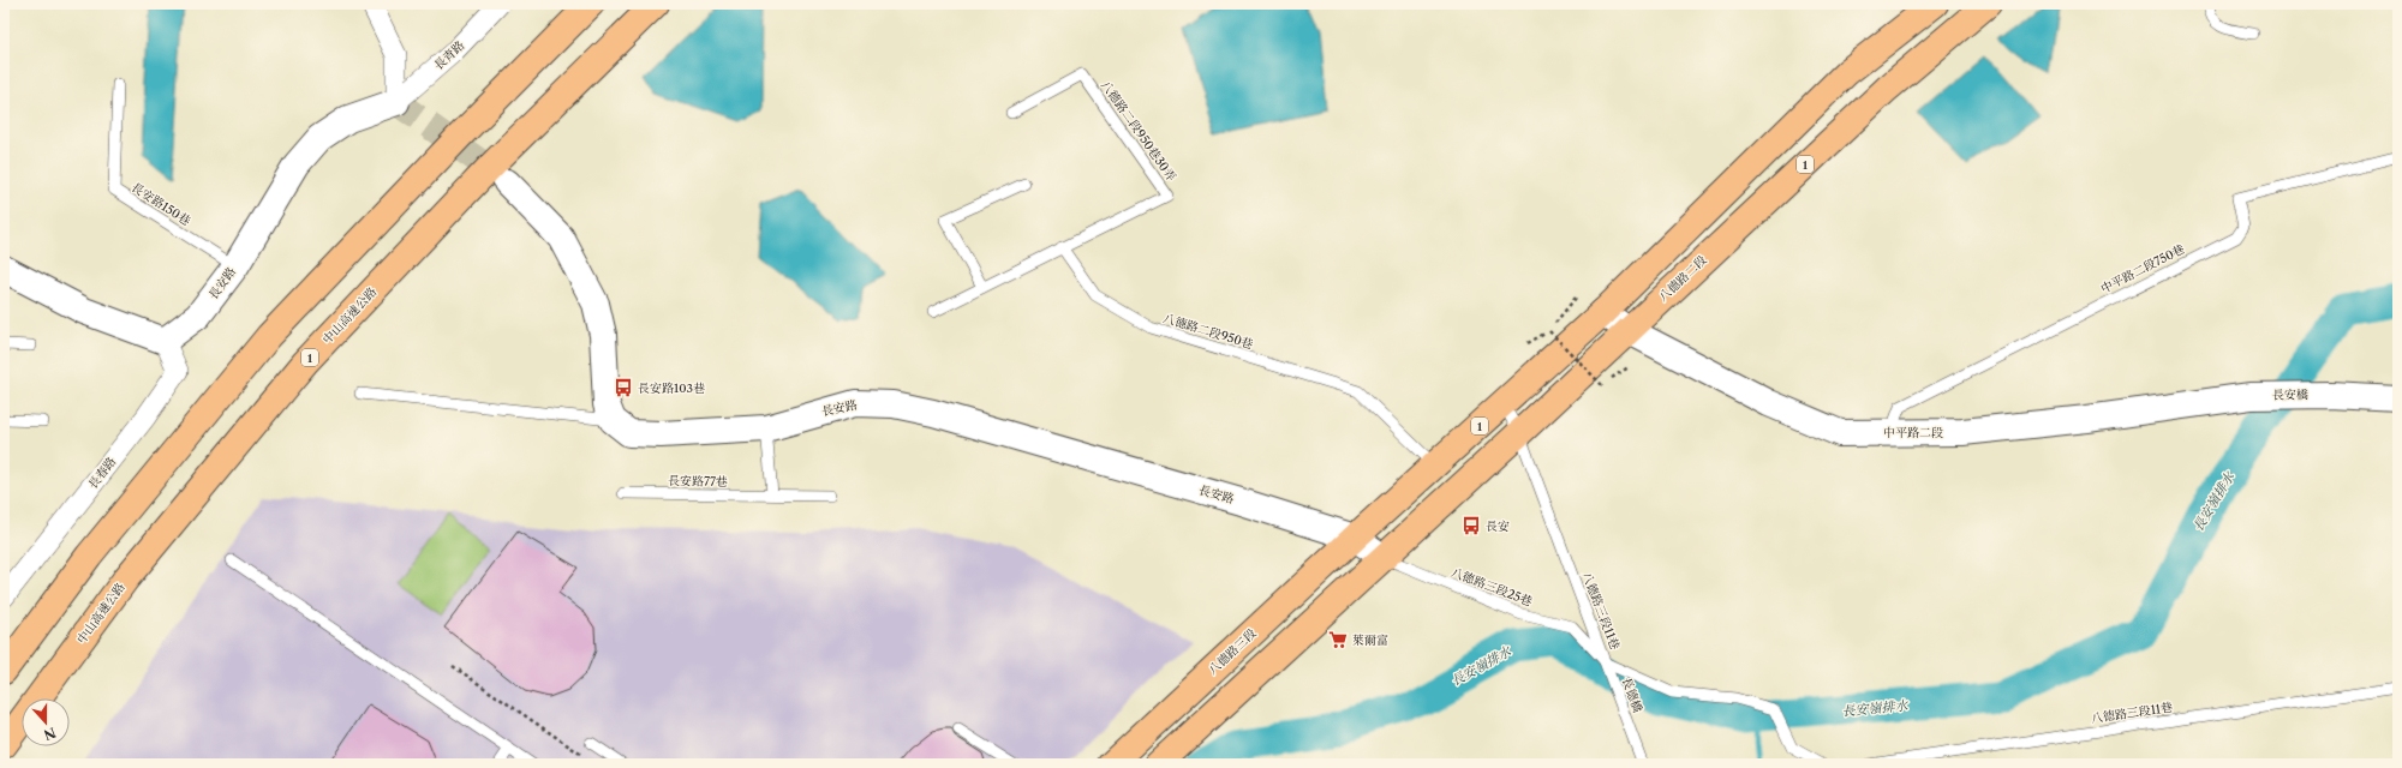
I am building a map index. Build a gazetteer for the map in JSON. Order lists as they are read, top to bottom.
{
  "streets": {
    "main road": [
      "1",
      "八德路二段",
      "中山高速公路",
      "八德路三段"
    ],
    "street": [
      "長青路",
      "長安路",
      "長安橋",
      "中平路二段",
      "長春路"
    ],
    "lane": [
      "八德路二段950巷30弄",
      "長安路150巷",
      "中平路二段750巷",
      "八德路二段950巷",
      "長安路77巷",
      "八德路三段25巷",
      "八德路三段11巷",
      "長德橋"
    ]
  },
  "crossings": [
    ["長青路", "長安路"],
    ["八德路二段950巷30弄", "八德路二段950巷"],
    ["1", "八德路二段"],
    ["1", "長安路"],
    ["1", "八德路二段950巷"],
    ["1", "中平路二段"],
    ["1", "八德路三段25巷"],
    ["1", "八德路三段11巷"],
    ["1", "八德路三段"],
    ["長安路150巷", "長安路"],
    ["中平路二段750巷", "中平路二段"],
    ["八德路二段", "長安路"],
    ["八德路二段", "中平路二段"],
    ["八德路二段", "八德路三段25巷"],
    ["八德路二段", "八德路三段11巷"],
    ["長安路", "長春路"],
    ["長安路", "八德路三段25巷"],
    ["長安路", "八德路三段"],
    ["長安橋", "中平路二段"],
    ["八德路三段25巷", "八德路三段11巷"],
    ["八德路三段25巷", "長德橋"],
    ["八德路三段11巷", "長德橋"]
  ],
  "water": ["長安嶺排水"],
  "places": {
    "bus stop": ["長安路103巷", "長安"],
    "supermarket": ["萊爾富"]
  },
  "north": "bottom"
}
